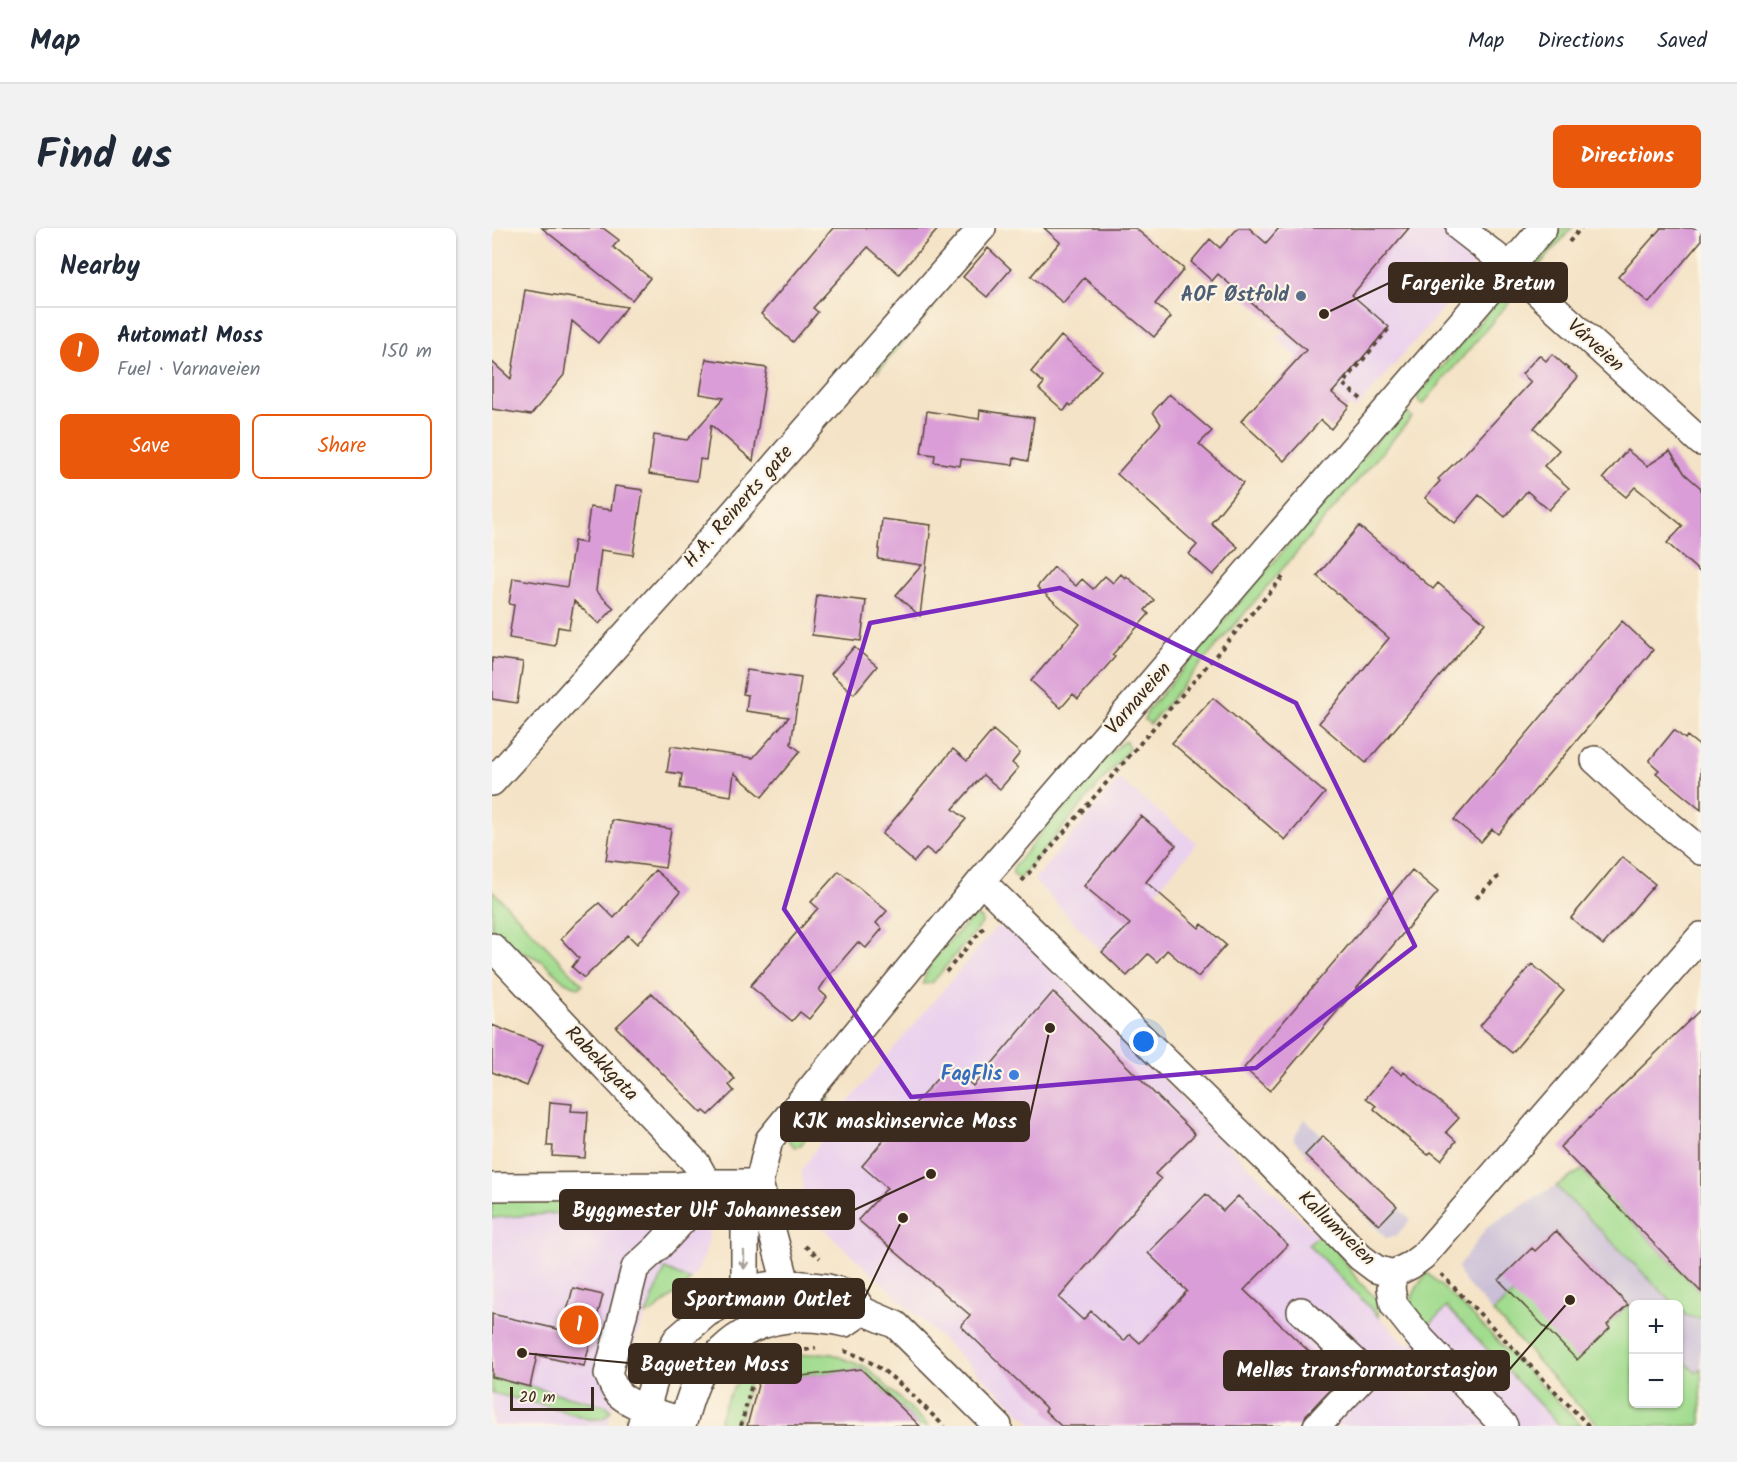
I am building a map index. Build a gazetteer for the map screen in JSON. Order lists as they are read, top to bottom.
{
  "streets": {
    "street": [
      "Vårveien",
      "H.A. Reinerts gate",
      "Varnaveien",
      "Rabekkgata",
      "Kallumveien"
    ]
  },
  "crossings": [
    ["Vårveien", "Varnaveien"],
    ["Varnaveien", "Kallumveien"]
  ],
  "places": [
    "AOF Østfold",
    "Fargerike Bretun",
    "KJK maskinservice Moss",
    "FagFlis",
    "Byggmester Ulf Johannessen",
    "Sportmann Outlet",
    "Melløs transformatorstasjon",
    "Baguetten Moss"
  ],
  "scale_bar": "20 m",
  "page": {
    "header": "Map",
    "nav": ["Map", "Directions", "Saved"],
    "title": "Find us",
    "buttons": [
      "Directions",
      ["Save", "Share"]
    ],
    "heading": "Nearby",
    "list": [
      {
        "mark": "1",
        "name": "Automat1 Moss",
        "note": "Fuel · Varnaveien",
        "value": "150 m"
      }
    ],
    "map_buttons": ["+", "−"],
    "pins": "1",
    "scale": "20 m"
  }
}
